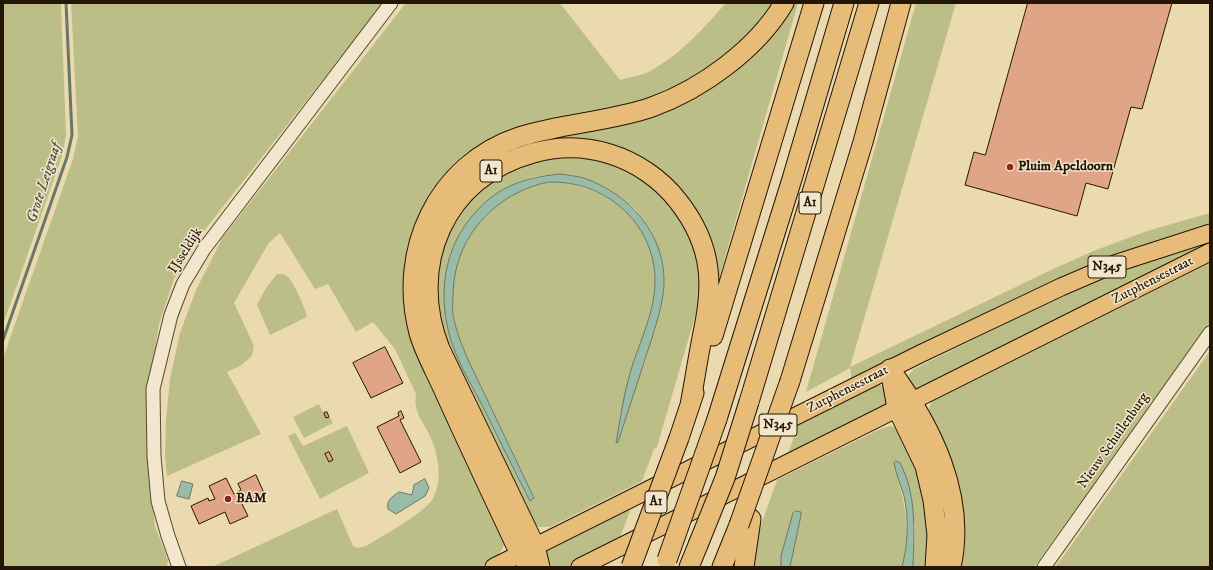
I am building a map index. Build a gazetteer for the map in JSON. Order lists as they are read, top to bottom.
{
  "streets": {
    "highway": ["A1"],
    "main road": ["N345", "Zutphensestraat"],
    "street": ["IJsseldijk", "Nieuw Schuilenburg"]
  },
  "crossings": [
    ["A1", "Zutphensestraat"]
  ],
  "water": ["Grote Leigraaf"],
  "places": ["Pluim Apeldoorn", "BAM"]
}
